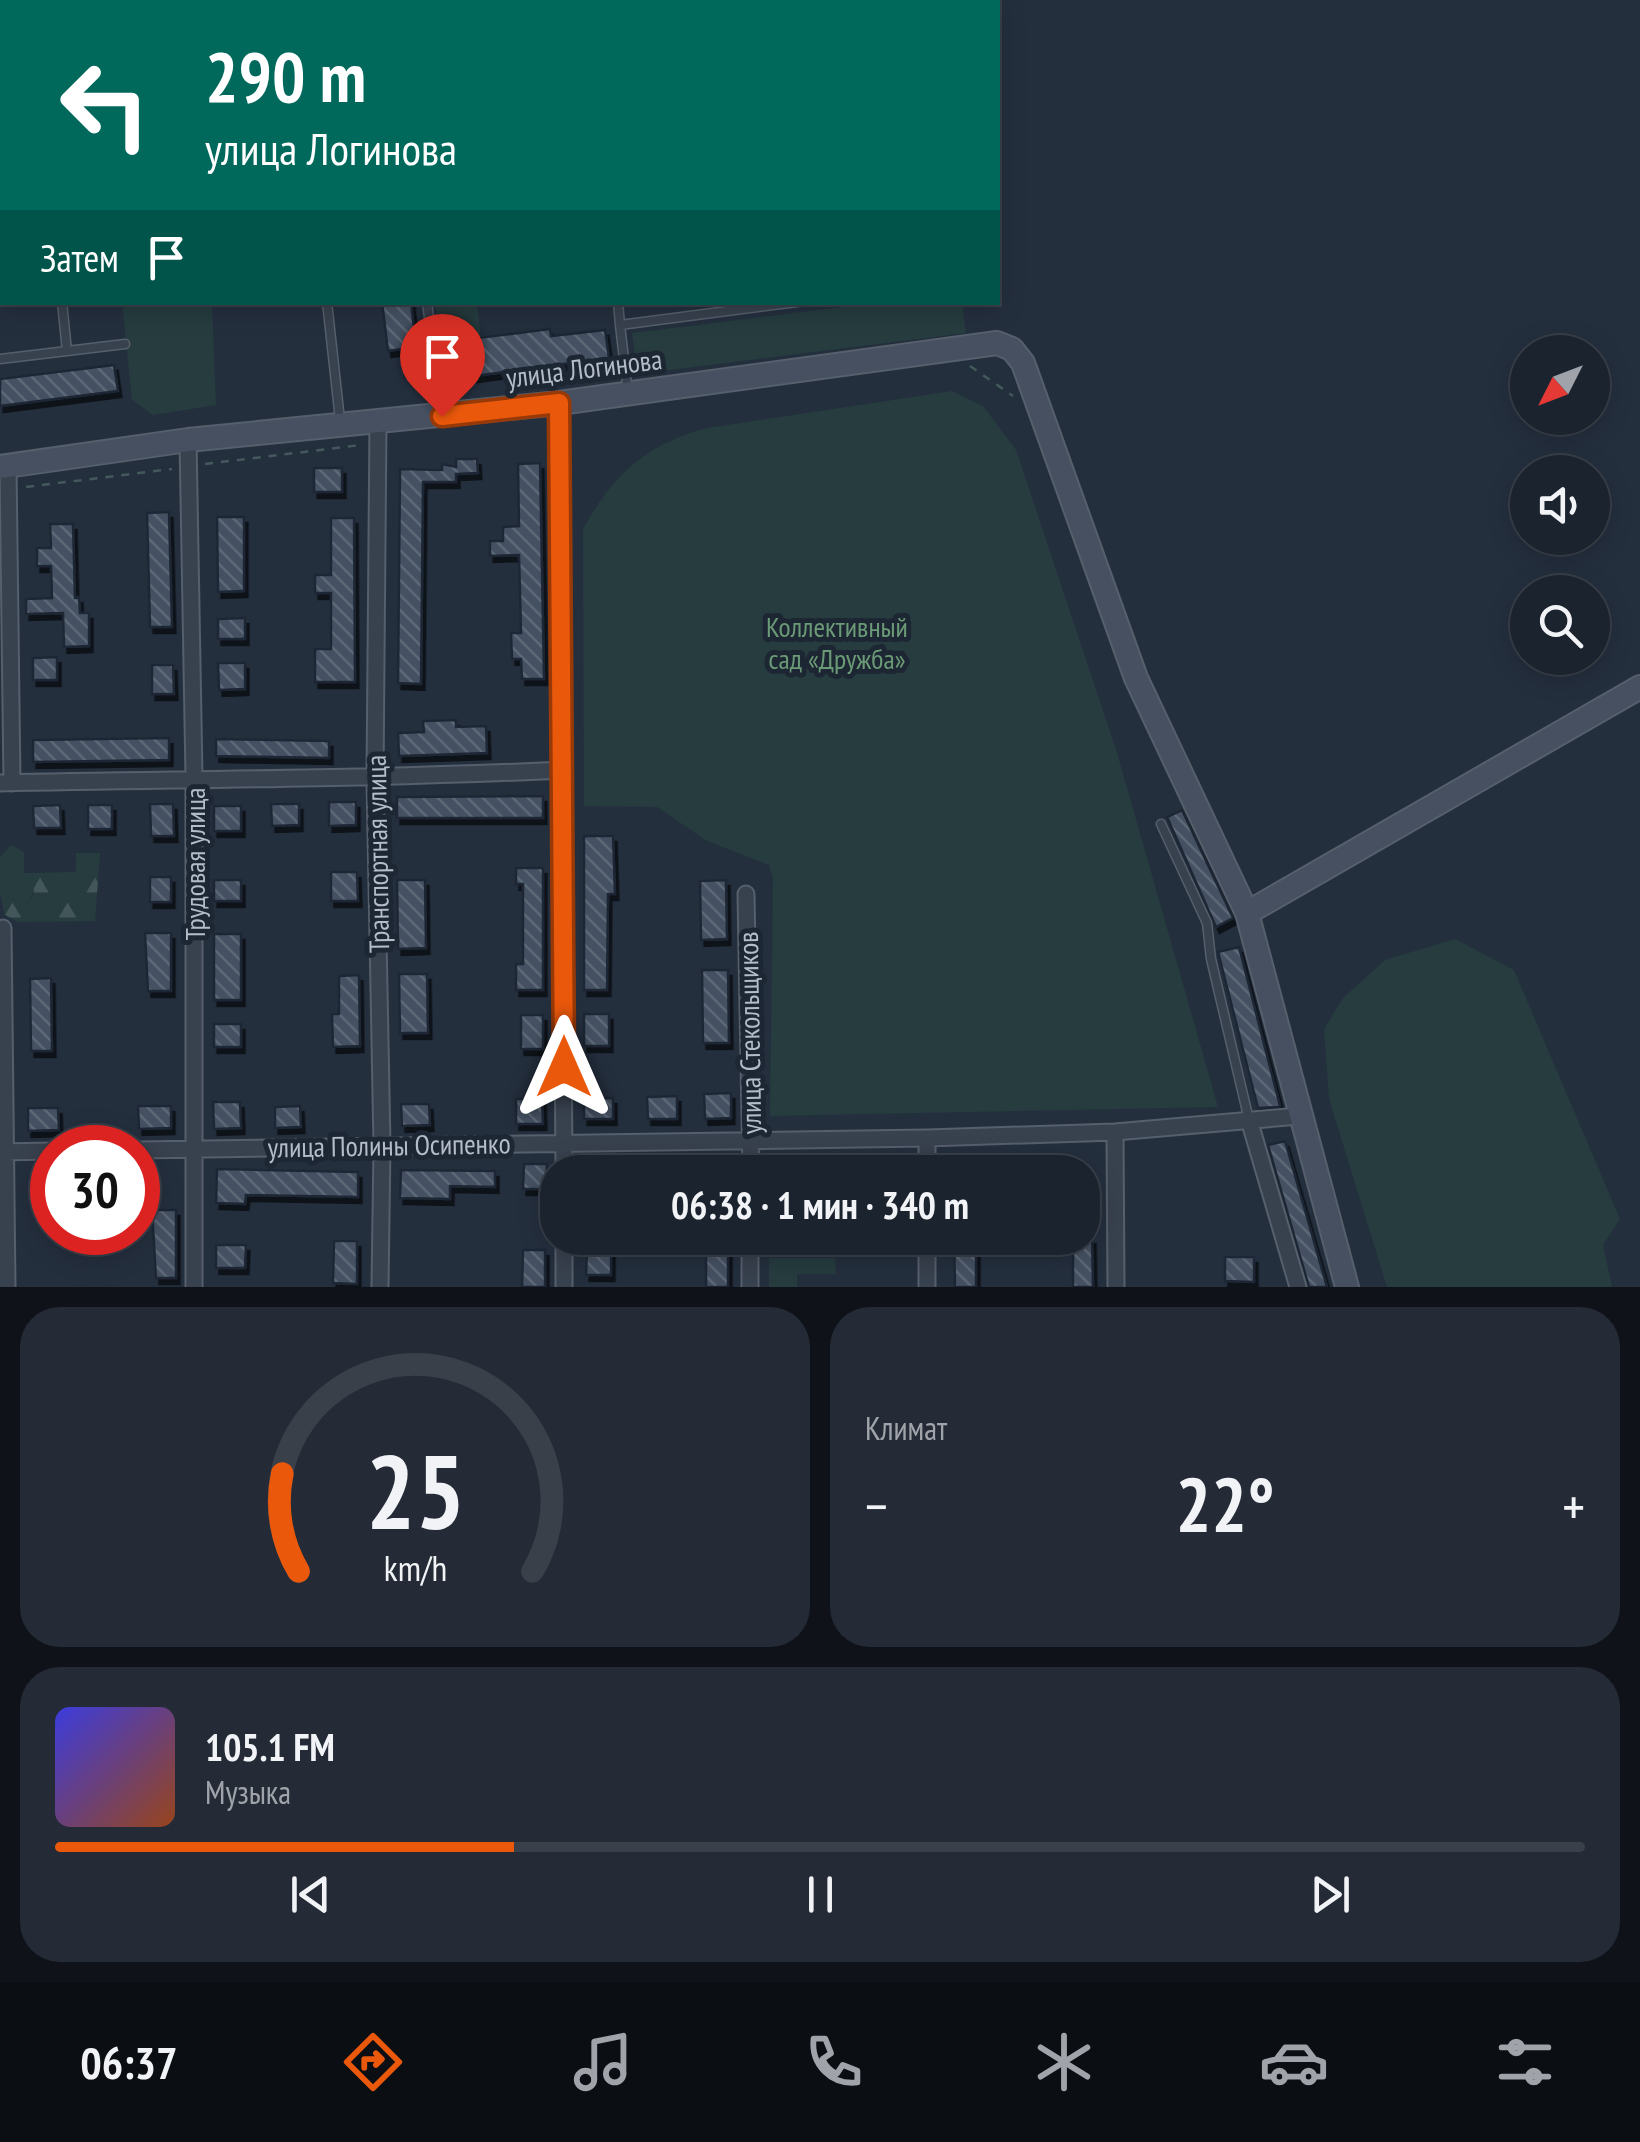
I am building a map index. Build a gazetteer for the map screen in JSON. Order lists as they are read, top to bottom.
{
  "streets": {
    "street": [
      "улица Логинова",
      "Транспортная улица",
      "Трудовая улица",
      "улица Стекольщиков",
      "улица Полины Осипенко"
    ]
  },
  "crossings": [
    ["улица Логинова", "Транспортная улица"],
    ["улица Логинова", "Трудовая улица"],
    ["Транспортная улица", "улица Полины Осипенко"],
    ["Трудовая улица", "улица Полины Осипенко"],
    ["улица Стекольщиков", "улица Полины Осипенко"]
  ],
  "parks": ["Коллективный сад «Дружба»"],
  "north": "bottom left",
  "page": {
    "turn": ["290 m", "улица Логинова"],
    "then": "Затем",
    "limit": "30",
    "trip": "06:38 · 1 мин · 340 m",
    "tile": "Климат",
    "heat": ["−", "22°", "+"],
    "song": ["105.1 FM", "Музыка"],
    "tabs": "06:37",
    "gauge": ["25", "km/h"]
  }
}
